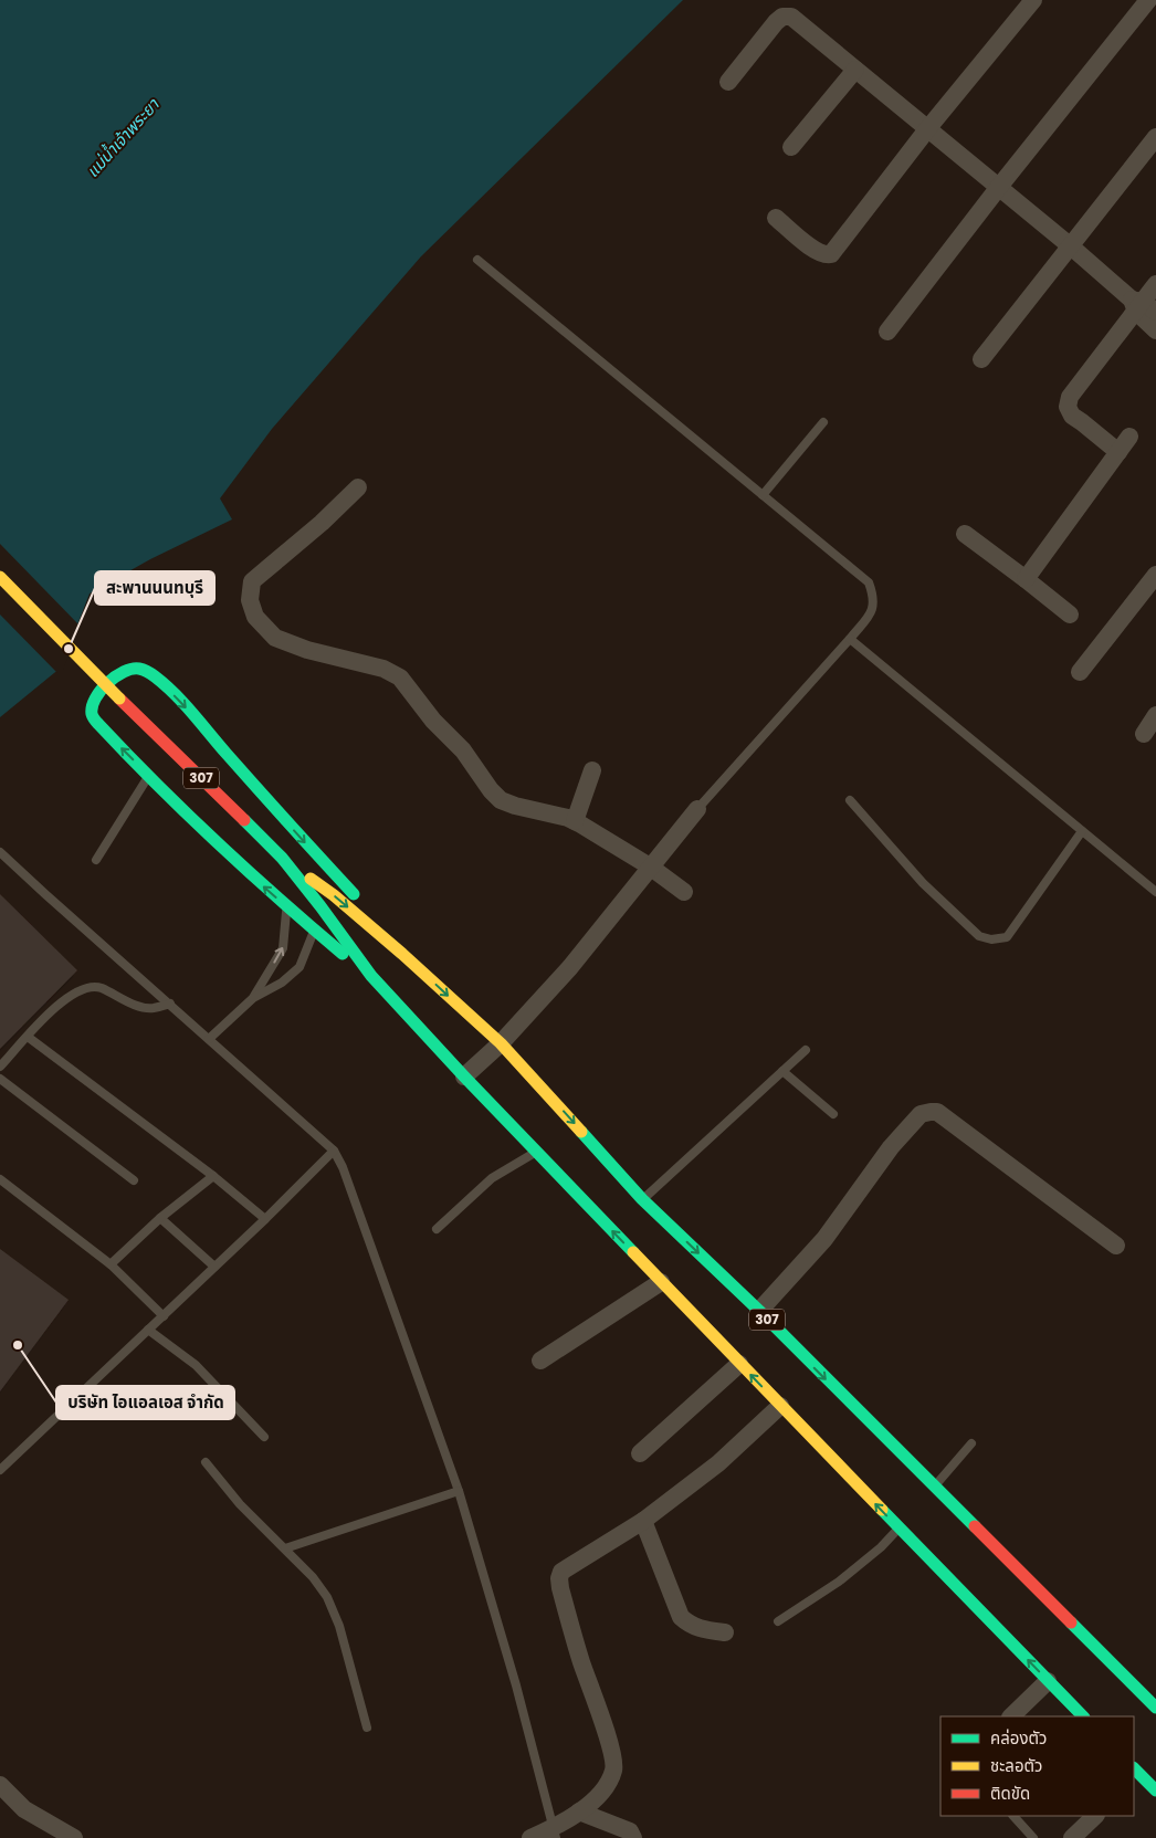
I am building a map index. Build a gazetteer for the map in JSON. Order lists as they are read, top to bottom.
{
  "streets": {
    "main road": ["307"]
  },
  "water": ["แม่น้ำเจ้าพระยา"],
  "places": ["สะพานนนทบุรี", "บริษัท ไอแอลเอส จำกัด"],
  "legend": ["คล่องตัว", "ชะลอตัว", "ติดขัด"]
}
